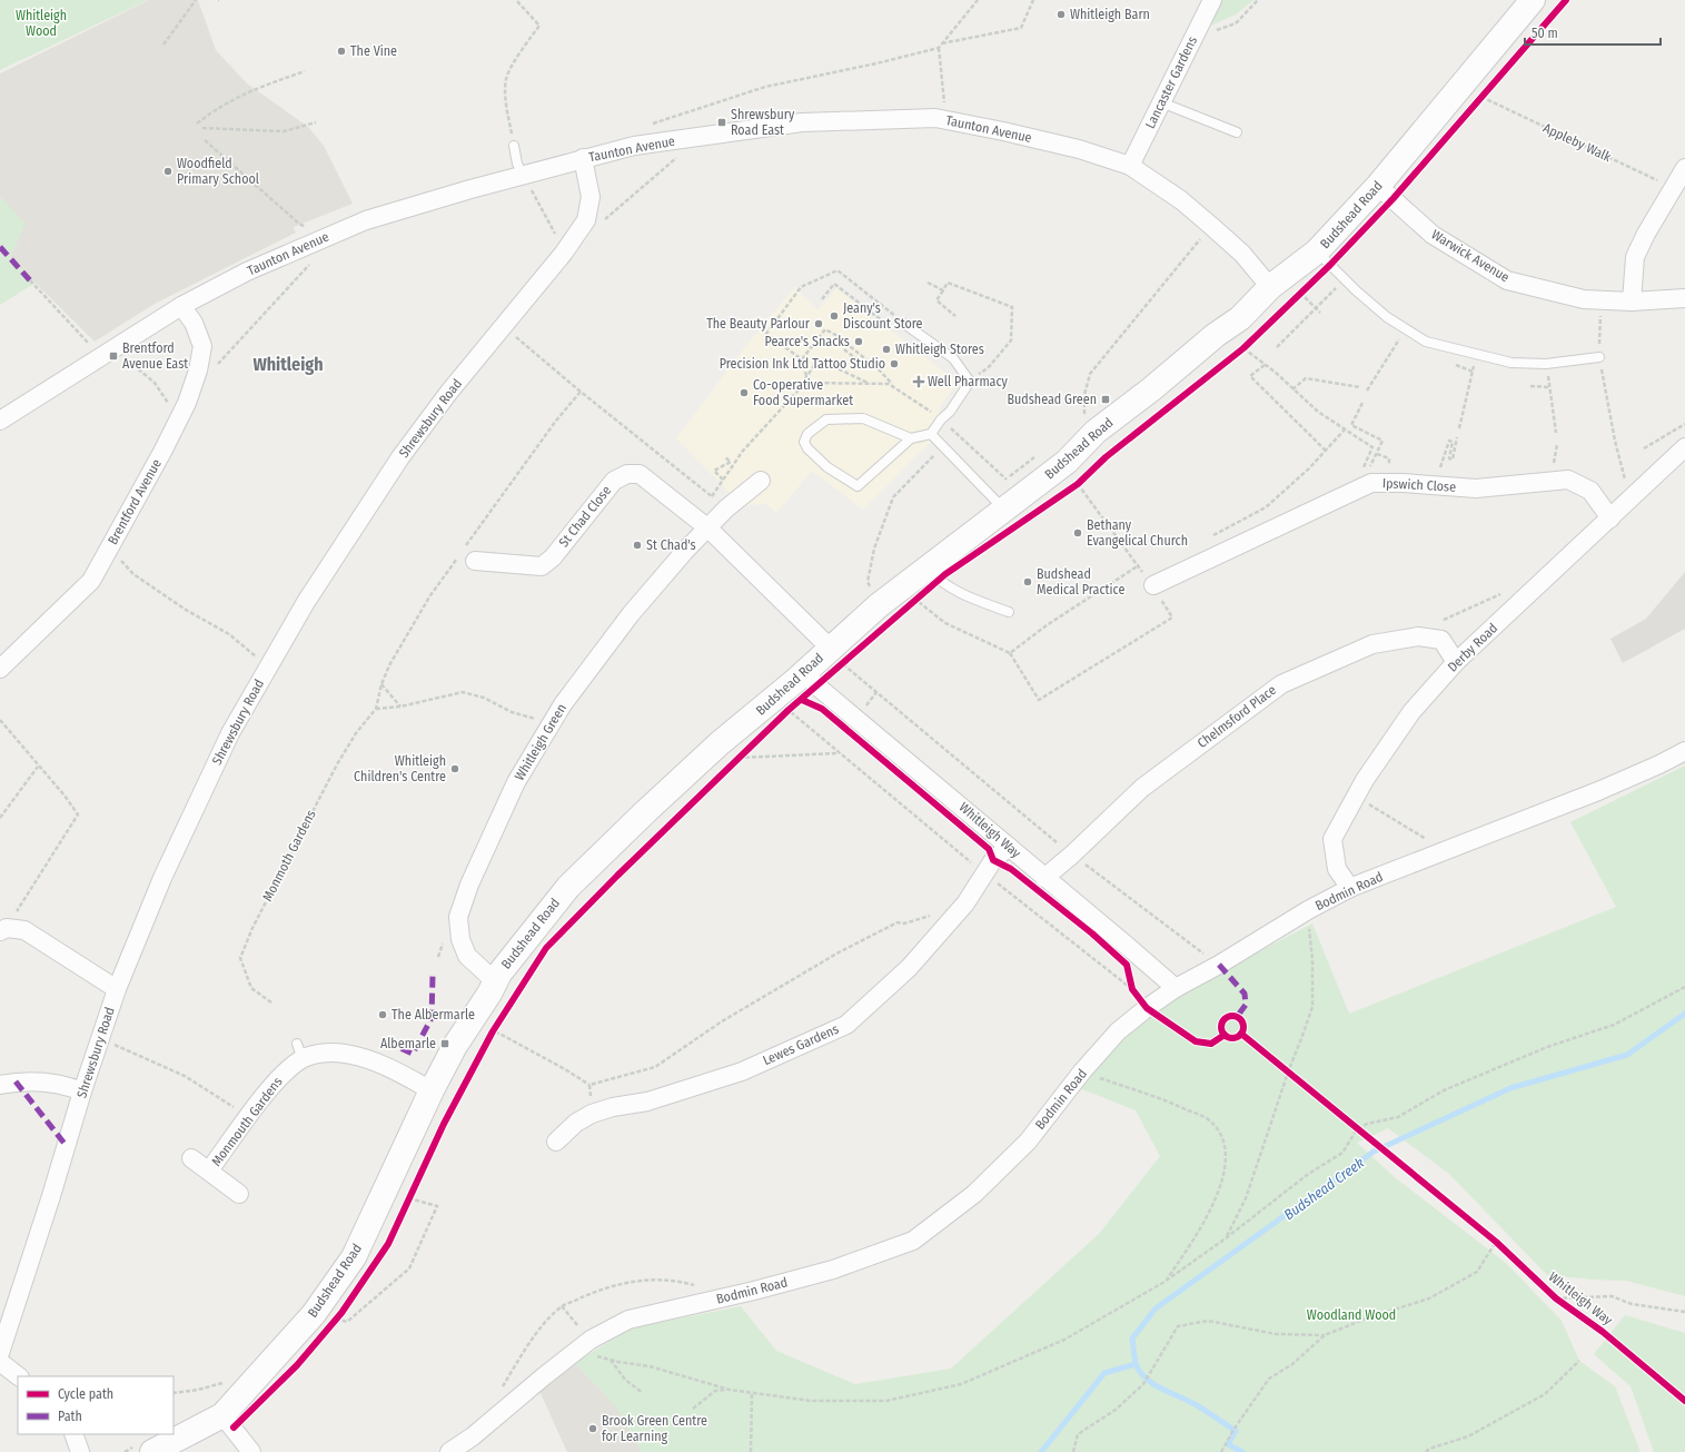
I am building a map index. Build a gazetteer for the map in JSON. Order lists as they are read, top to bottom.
{
  "streets": {
    "street": [
      "Lancaster Gardens",
      "Taunton Avenue",
      "Budshead Road",
      "Warwick Avenue",
      "Shrewsbury Road",
      "Ipswich Close",
      "Brentford Avenue",
      "St Chad Close",
      "Derby Road",
      "Chelmsford Place",
      "Whitleigh Green",
      "Whitleigh Way",
      "Bodmin Road",
      "Lewes Gardens",
      "Monmouth Gardens"
    ],
    "path": ["Appleby Walk", "Monmoth Gardens"]
  },
  "crossings": [
    ["Lancaster Gardens", "Taunton Avenue"],
    ["Taunton Avenue", "Budshead Road"],
    ["Taunton Avenue", "Shrewsbury Road"],
    ["Taunton Avenue", "Brentford Avenue"],
    ["Budshead Road", "Warwick Avenue"],
    ["Budshead Road", "Whitleigh Green"],
    ["Budshead Road", "Whitleigh Way"],
    ["Budshead Road", "Monmouth Gardens"],
    ["Ipswich Close", "Derby Road"],
    ["St Chad Close", "Whitleigh Green"],
    ["Derby Road", "Chelmsford Place"],
    ["Derby Road", "Bodmin Road"],
    ["Chelmsford Place", "Whitleigh Way"],
    ["Whitleigh Way", "Bodmin Road"],
    ["Whitleigh Way", "Lewes Gardens"]
  ],
  "districts": ["Whitleigh"],
  "water": ["Budshead Creek"],
  "parks": ["Whitleigh Wood", "Woodland Wood"],
  "places": {
    "other": [
      "Whitleigh Barn",
      "The Vine",
      "Woodfield Primary School",
      "Jeany's Discount Store",
      "The Beauty Parlour",
      "Pearce's Snacks",
      "Whitleigh Stores",
      "Precision Ink Ltd Tattoo Studio",
      "Co-operative Food Supermarket",
      "Bethany Evangelical Church",
      "St Chad's",
      "Budshead Medical Practice",
      "Whitleigh Children's Centre",
      "The Albermarle",
      "Brook Green Centre for Learning"
    ],
    "transit": [
      "Shrewsbury Road East",
      "Brentford Avenue East",
      "Budshead Green",
      "Albemarle"
    ],
    "health": ["Well Pharmacy"]
  },
  "legend": ["Cycle path", "Path"],
  "scale_bar": "50 m"
}
